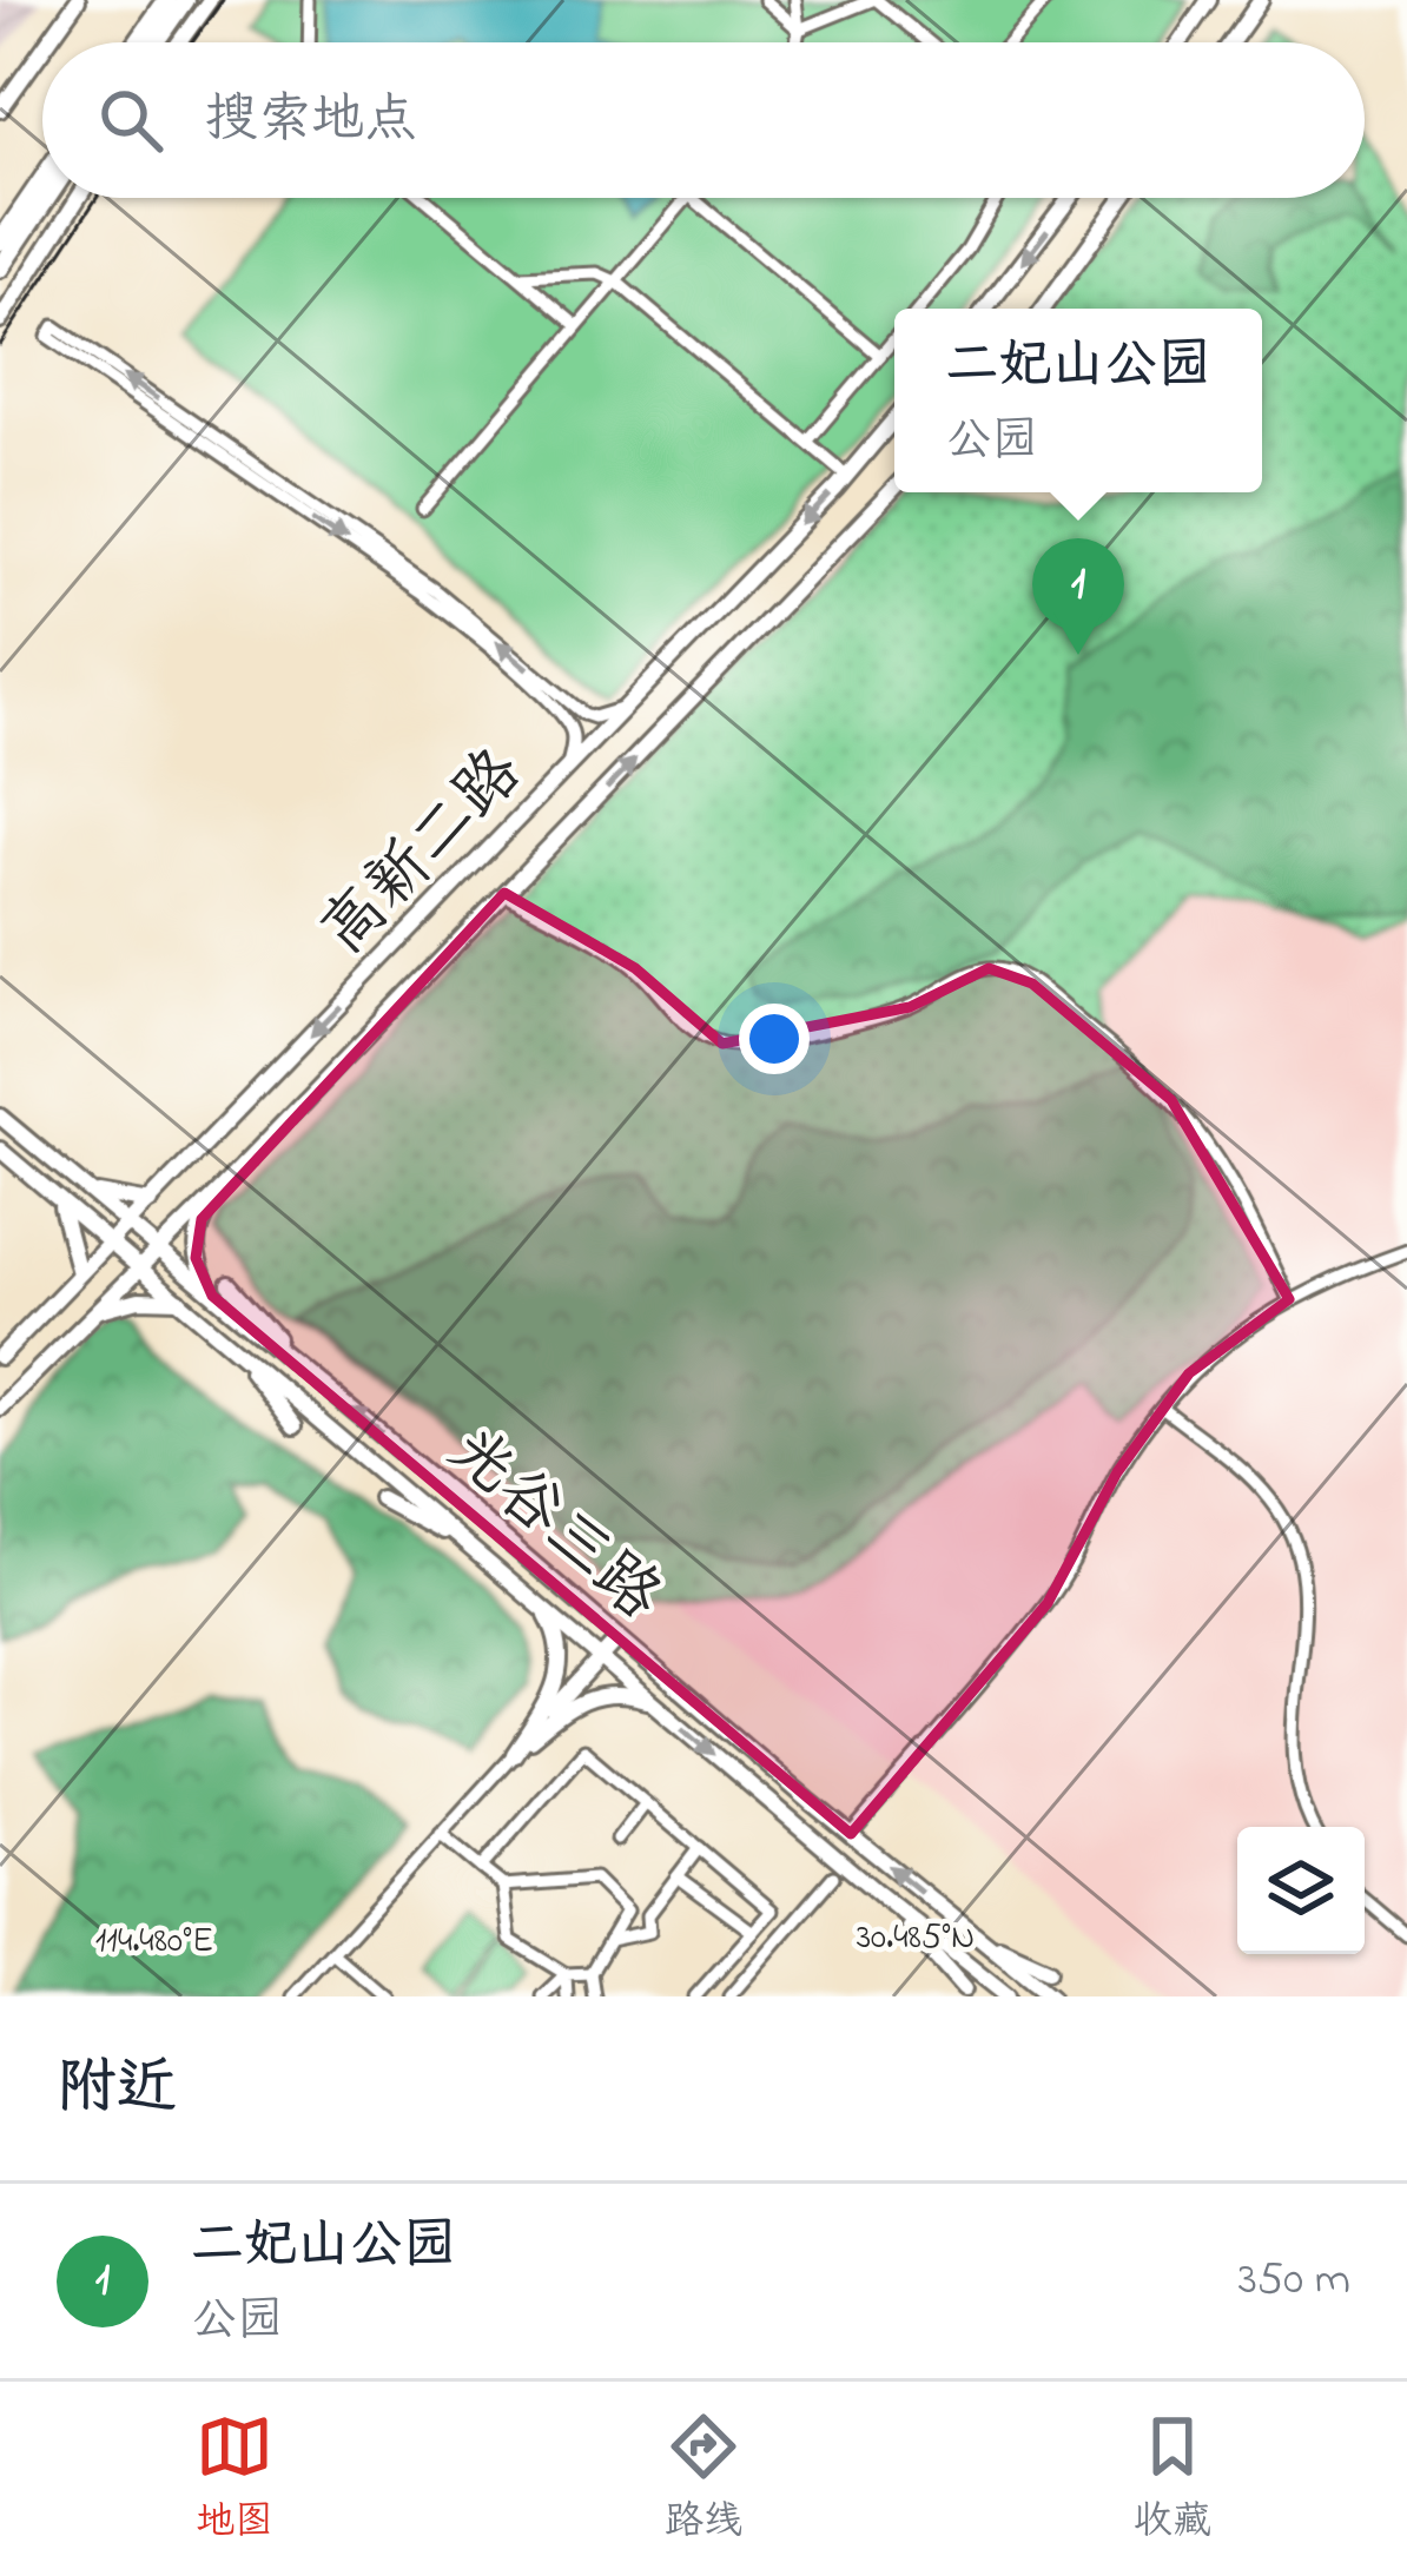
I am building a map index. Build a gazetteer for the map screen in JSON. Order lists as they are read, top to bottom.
{
  "streets": {
    "main road": ["高新二路", "光谷三路"]
  },
  "crossings": [
    ["高新二路", "光谷三路"]
  ],
  "page": {
    "search": "搜索地点",
    "popup": ["二妃山公园", "公园"],
    "pins": "1",
    "heading": "附近",
    "list": [
      {
        "mark": "1",
        "name": "二妃山公园",
        "note": "公园",
        "value": "350 m"
      }
    ],
    "nav": ["地图", "路线", "收藏"]
  },
  "coordinates": ["30.485°N", "114.480°E"]
}
